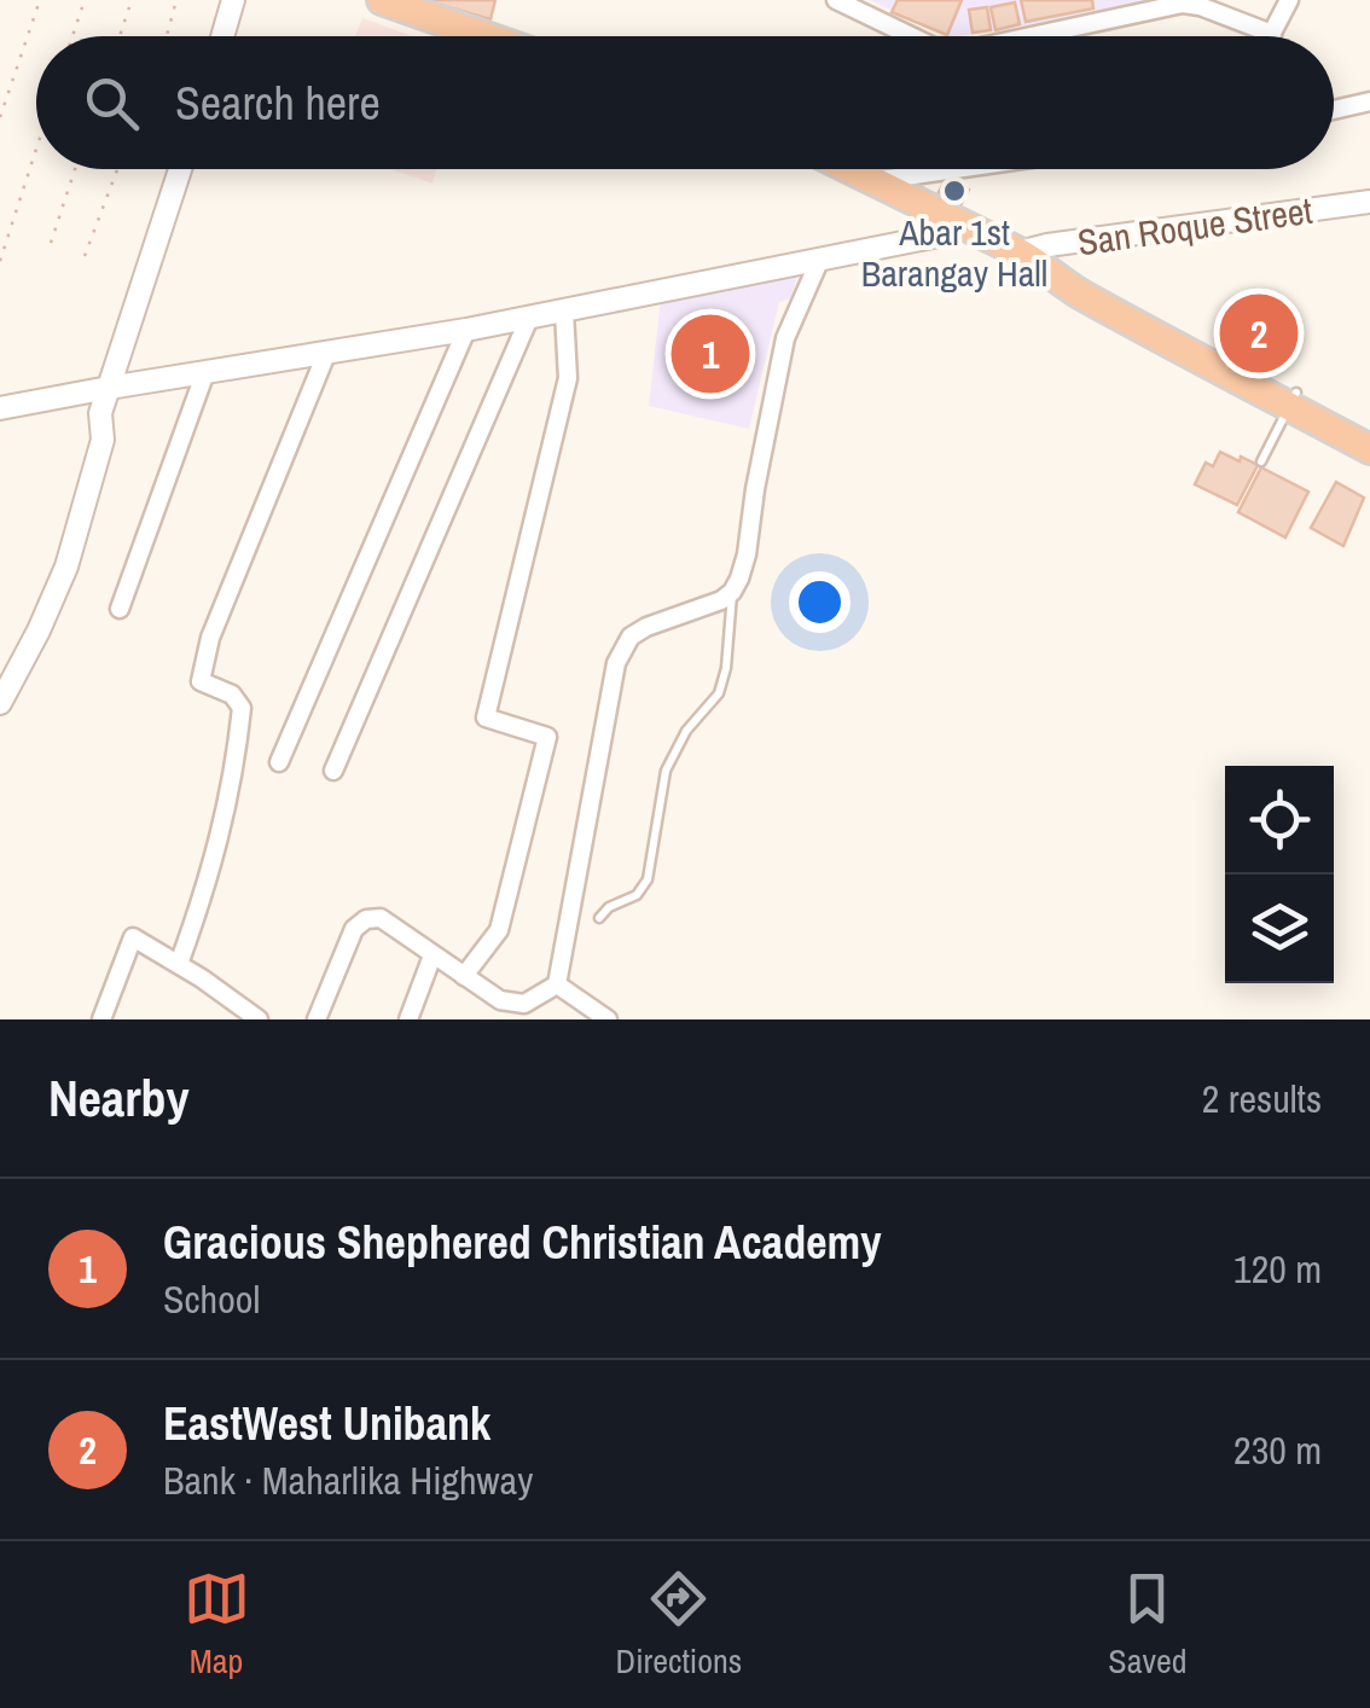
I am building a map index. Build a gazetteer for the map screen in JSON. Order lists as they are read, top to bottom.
{
  "streets": {
    "street": ["San Roque Street"]
  },
  "places": ["Abar 1st Barangay Hall"],
  "page": {
    "search": "Search here",
    "pins": ["2", "1"],
    "heading": ["Nearby", "2 results"],
    "list": [
      {
        "mark": "1",
        "name": "Gracious Shephered Christian Academy",
        "note": "School",
        "value": "120 m"
      },
      {
        "mark": "2",
        "name": "EastWest Unibank",
        "note": "Bank · Maharlika Highway",
        "value": "230 m"
      }
    ],
    "nav": ["Map", "Directions", "Saved"]
  }
}
